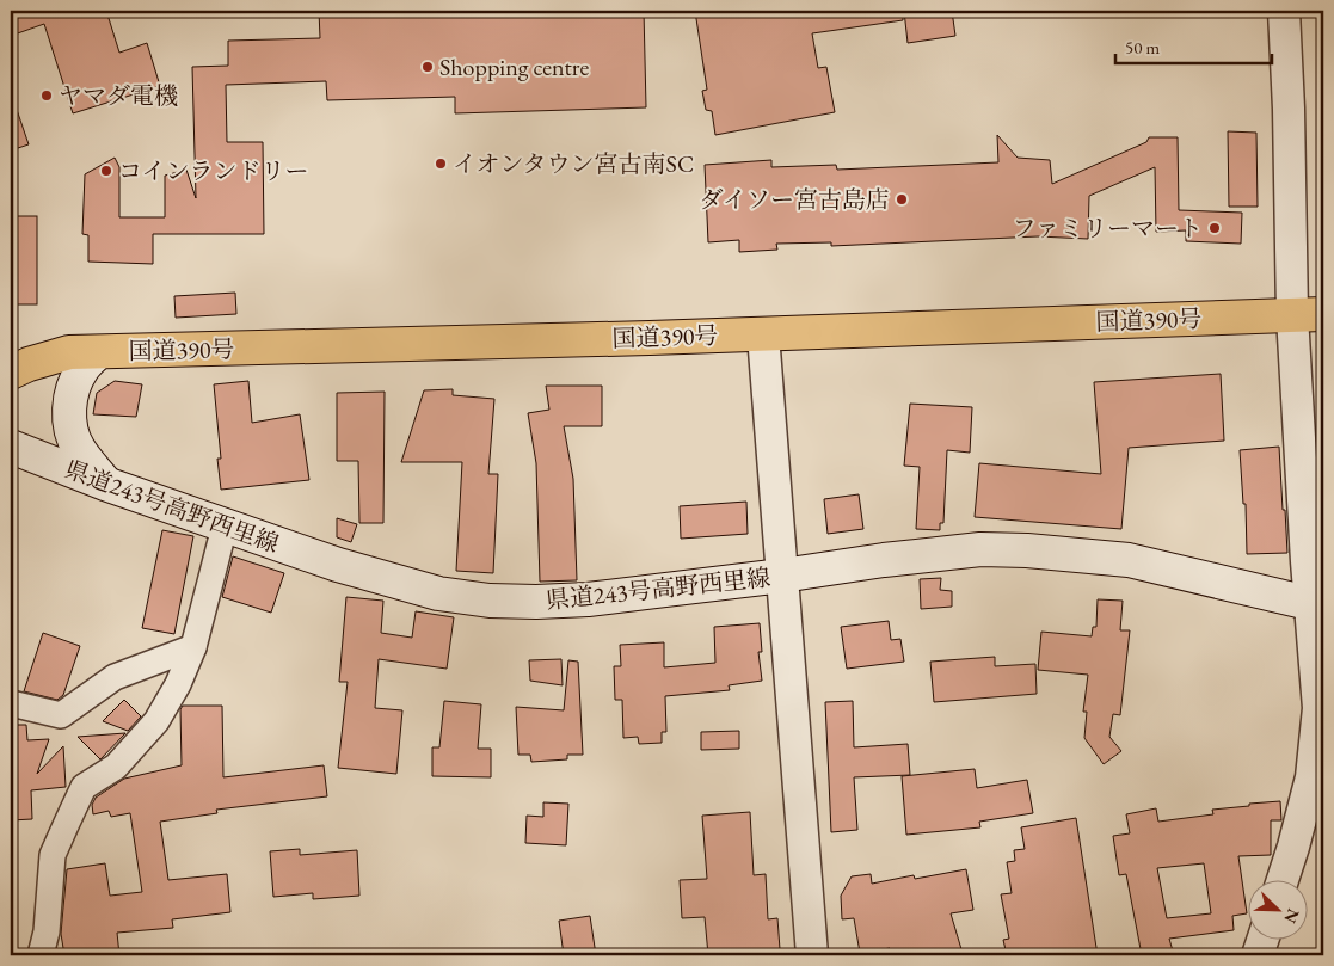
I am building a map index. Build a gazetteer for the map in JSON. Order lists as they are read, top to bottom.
{
  "streets": {
    "highway": ["国道390号"],
    "main road": ["県道243号高野西里線"]
  },
  "places": [
    "Shopping centre",
    "ヤマダ電機",
    "イオンタウン宮古南SC",
    "コインランドリー",
    "ダイソー宮古島店",
    "ファミリーマート"
  ],
  "scale_bar": "50 m",
  "north": "bottom right"
}
